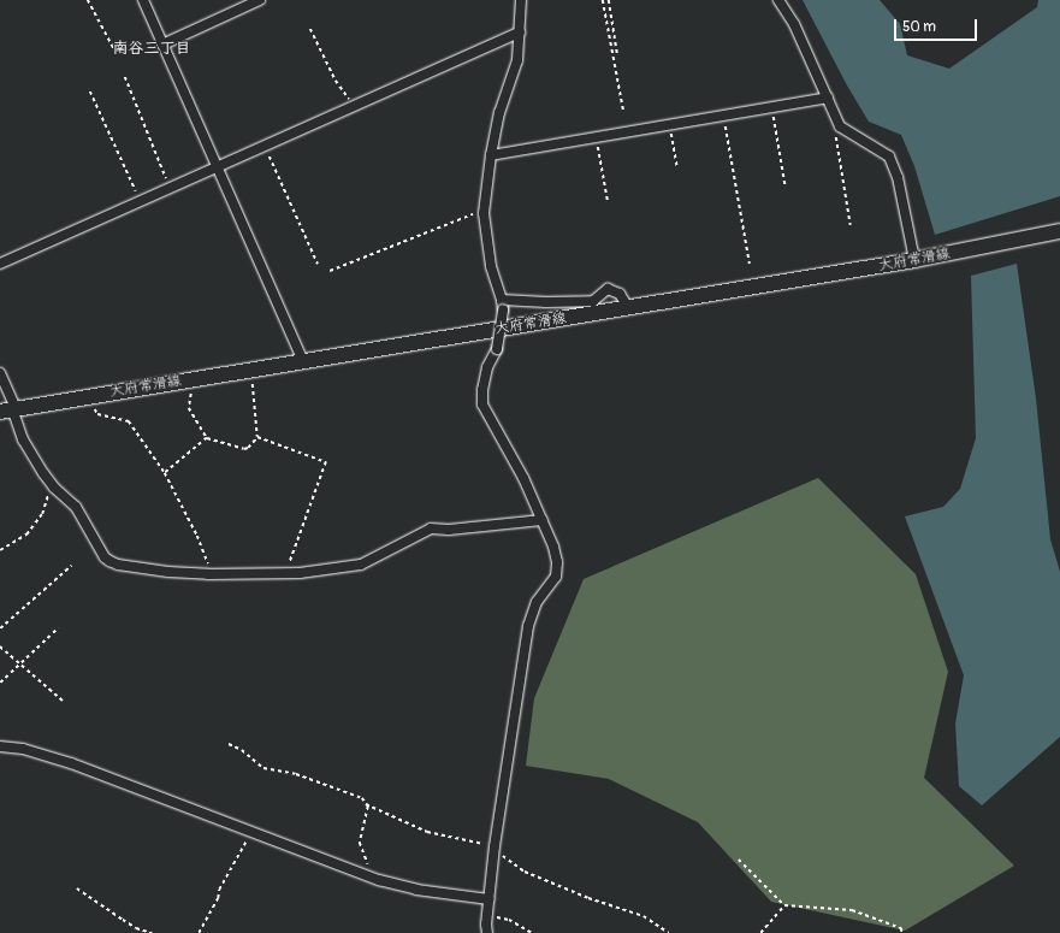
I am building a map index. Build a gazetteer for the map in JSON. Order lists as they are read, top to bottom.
{
  "streets": {
    "main road": ["大府常滑線"]
  },
  "districts": ["南谷三丁目"],
  "scale_bar": "50 m"
}
